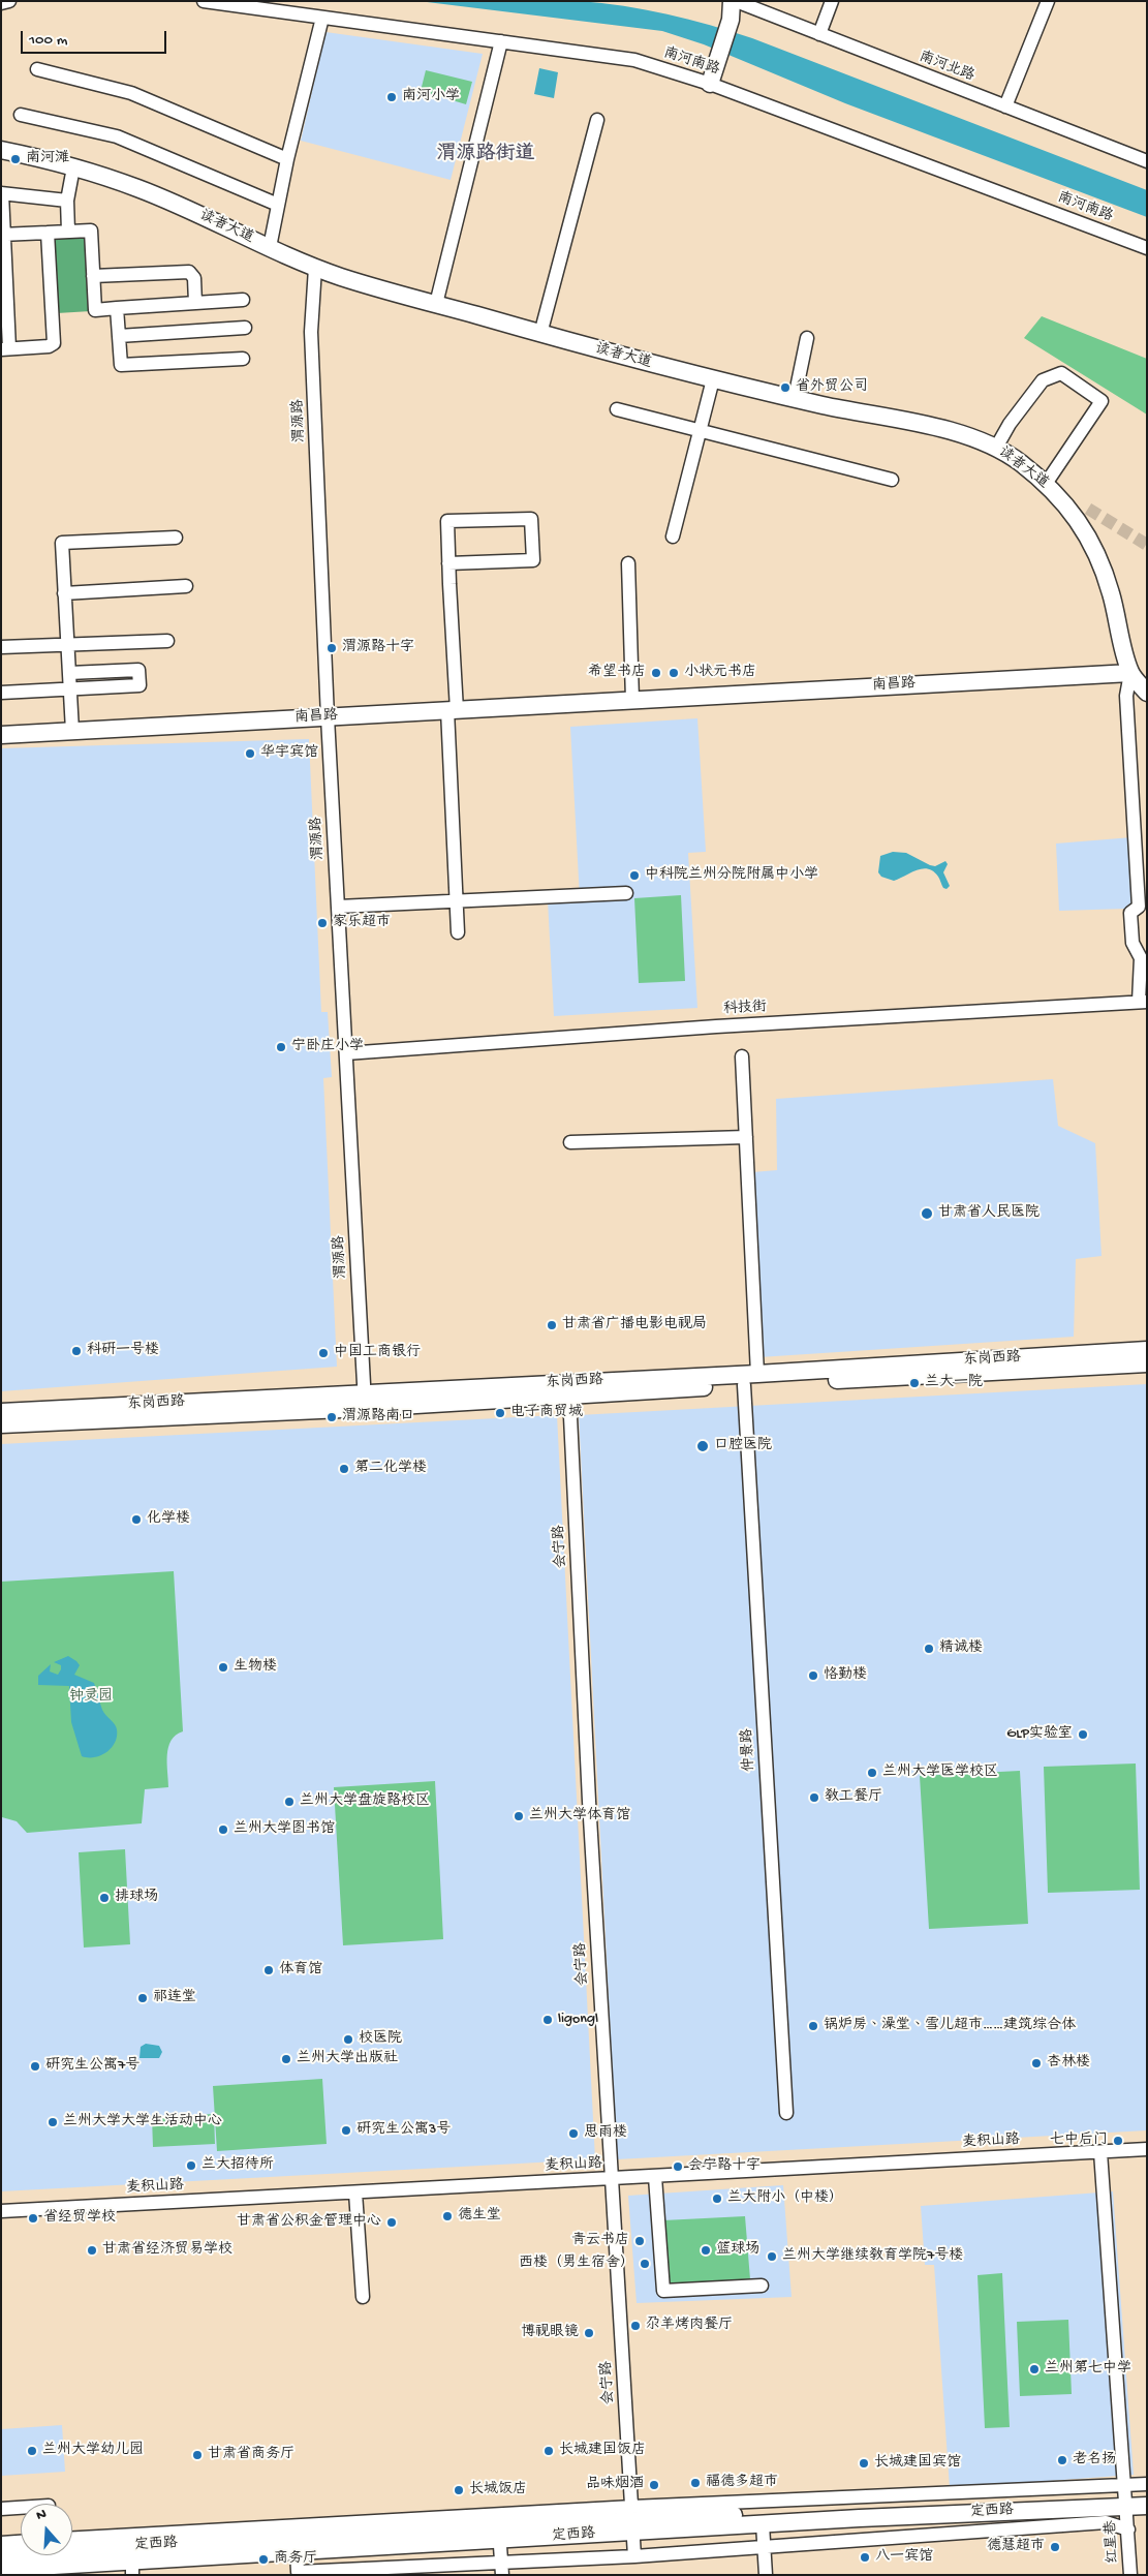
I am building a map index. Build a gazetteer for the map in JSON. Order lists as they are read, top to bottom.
{
  "streets": {
    "main road": [
      "读者大道",
      "南昌路",
      "东岗西路",
      "定西路"
    ],
    "street": [
      "南河南路",
      "南河北路",
      "渭源路",
      "科技街",
      "会宁路",
      "仲景路",
      "麦积山路",
      "红星巷"
    ]
  },
  "crossings": [
    ["读者大道", "渭源路"],
    ["读者大道", "南昌路"],
    ["渭源路", "南昌路"],
    ["渭源路", "科技街"],
    ["渭源路", "东岗西路"],
    ["东岗西路", "会宁路"],
    ["东岗西路", "仲景路"],
    ["会宁路", "麦积山路"],
    ["会宁路", "定西路"],
    ["麦积山路", "红星巷"],
    ["定西路", "红星巷"]
  ],
  "districts": ["渭源路街道"],
  "parks": ["钟灵园"],
  "places": [
    "南河小学",
    "南河滩",
    "省外贸公司",
    "渭源路十字",
    "希望书店",
    "小状元书店",
    "华宇宾馆",
    "中科院兰州分院附属中小学",
    "家乐超市",
    "宁卧庄小学",
    "甘肃省人民医院",
    "甘肃省广播电影电视局",
    "科研一号楼",
    "中国工商银行",
    "兰大一院",
    "电子商贸城",
    "渭源路南口",
    "口腔医院",
    "第二化学楼",
    "化学楼",
    "精诚楼",
    "生物楼",
    "恪勤楼",
    "GLP实验室",
    "兰州大学医学校区",
    "教工餐厅",
    "兰州大学盘旋路校区",
    "兰州大学体育馆",
    "兰州大学图书馆",
    "排球场",
    "体育馆",
    "祁连堂",
    "ligongl",
    "锅炉房、澡堂、雪儿超市……建筑综合体",
    "校医院",
    "兰州大学出版社",
    "杏林楼",
    "研究生公寓7号",
    "兰州大学大学生活动中心",
    "研究生公寓3号",
    "思雨楼",
    "七中后门",
    "兰大招待所",
    "会宁路十字",
    "兰大附小（中楼）",
    "德生堂",
    "省经贸学校",
    "甘肃省公积金管理中心",
    "青云书店",
    "甘肃省经济贸易学校",
    "篮球场",
    "兰州大学继续教育学院7号楼",
    "西楼（男生宿舍）",
    "尕羊烤肉餐厅",
    "博视眼镜",
    "兰州第七中学",
    "兰州大学幼儿园",
    "长城建国饭店",
    "甘肃省商务厅",
    "老名扬",
    "长城建国宾馆",
    "福德多超市",
    "品味烟酒",
    "长城饭店",
    "德慧超市",
    "八一宾馆",
    "商务厅"
  ],
  "scale_bar": "100 m",
  "north": "top"
}
